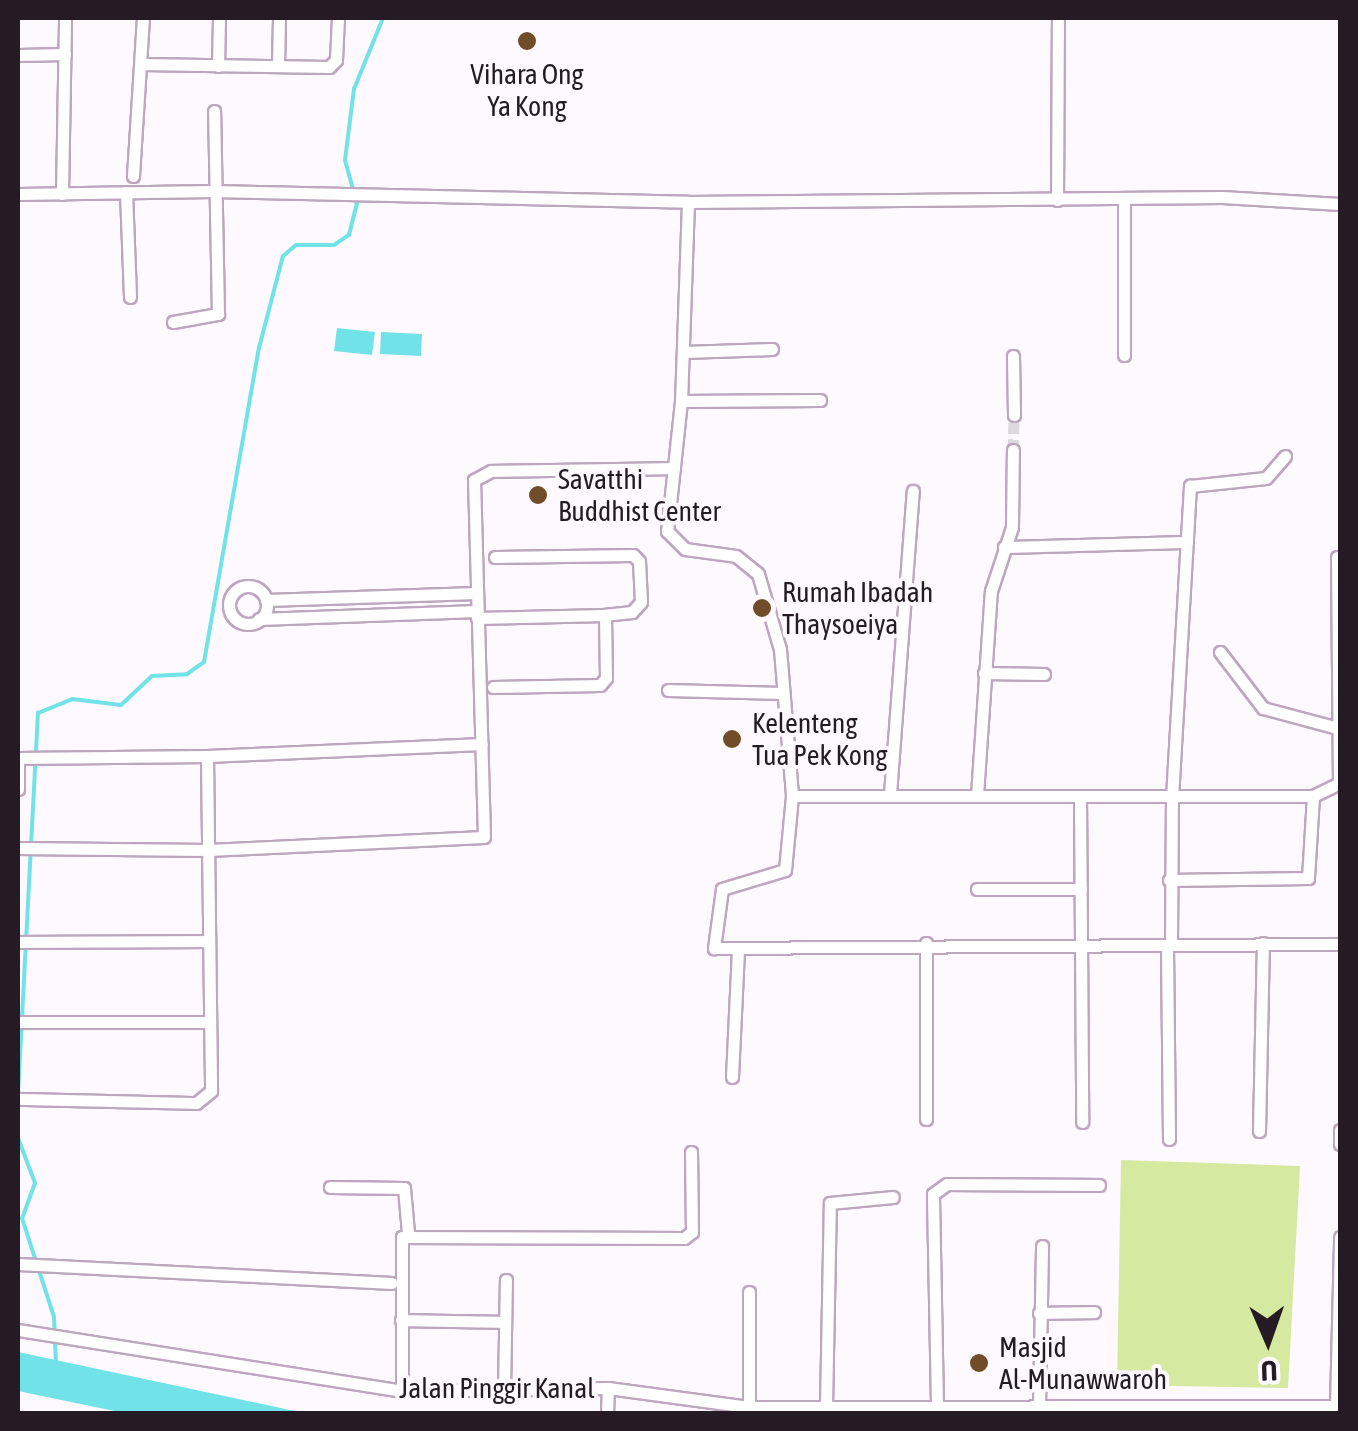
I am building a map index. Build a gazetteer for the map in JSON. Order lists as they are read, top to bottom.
{
  "streets": {
    "street": ["Jalan Pinggir Kanal"]
  },
  "places": [
    "Vihara Ong Ya Kong",
    "Savatthi Buddhist Center",
    "Rumah Ibadah Thaysoeiya",
    "Kelenteng Tua Pek Kong",
    "Masjid Al-Munawwaroh"
  ],
  "north": "bottom"
}
